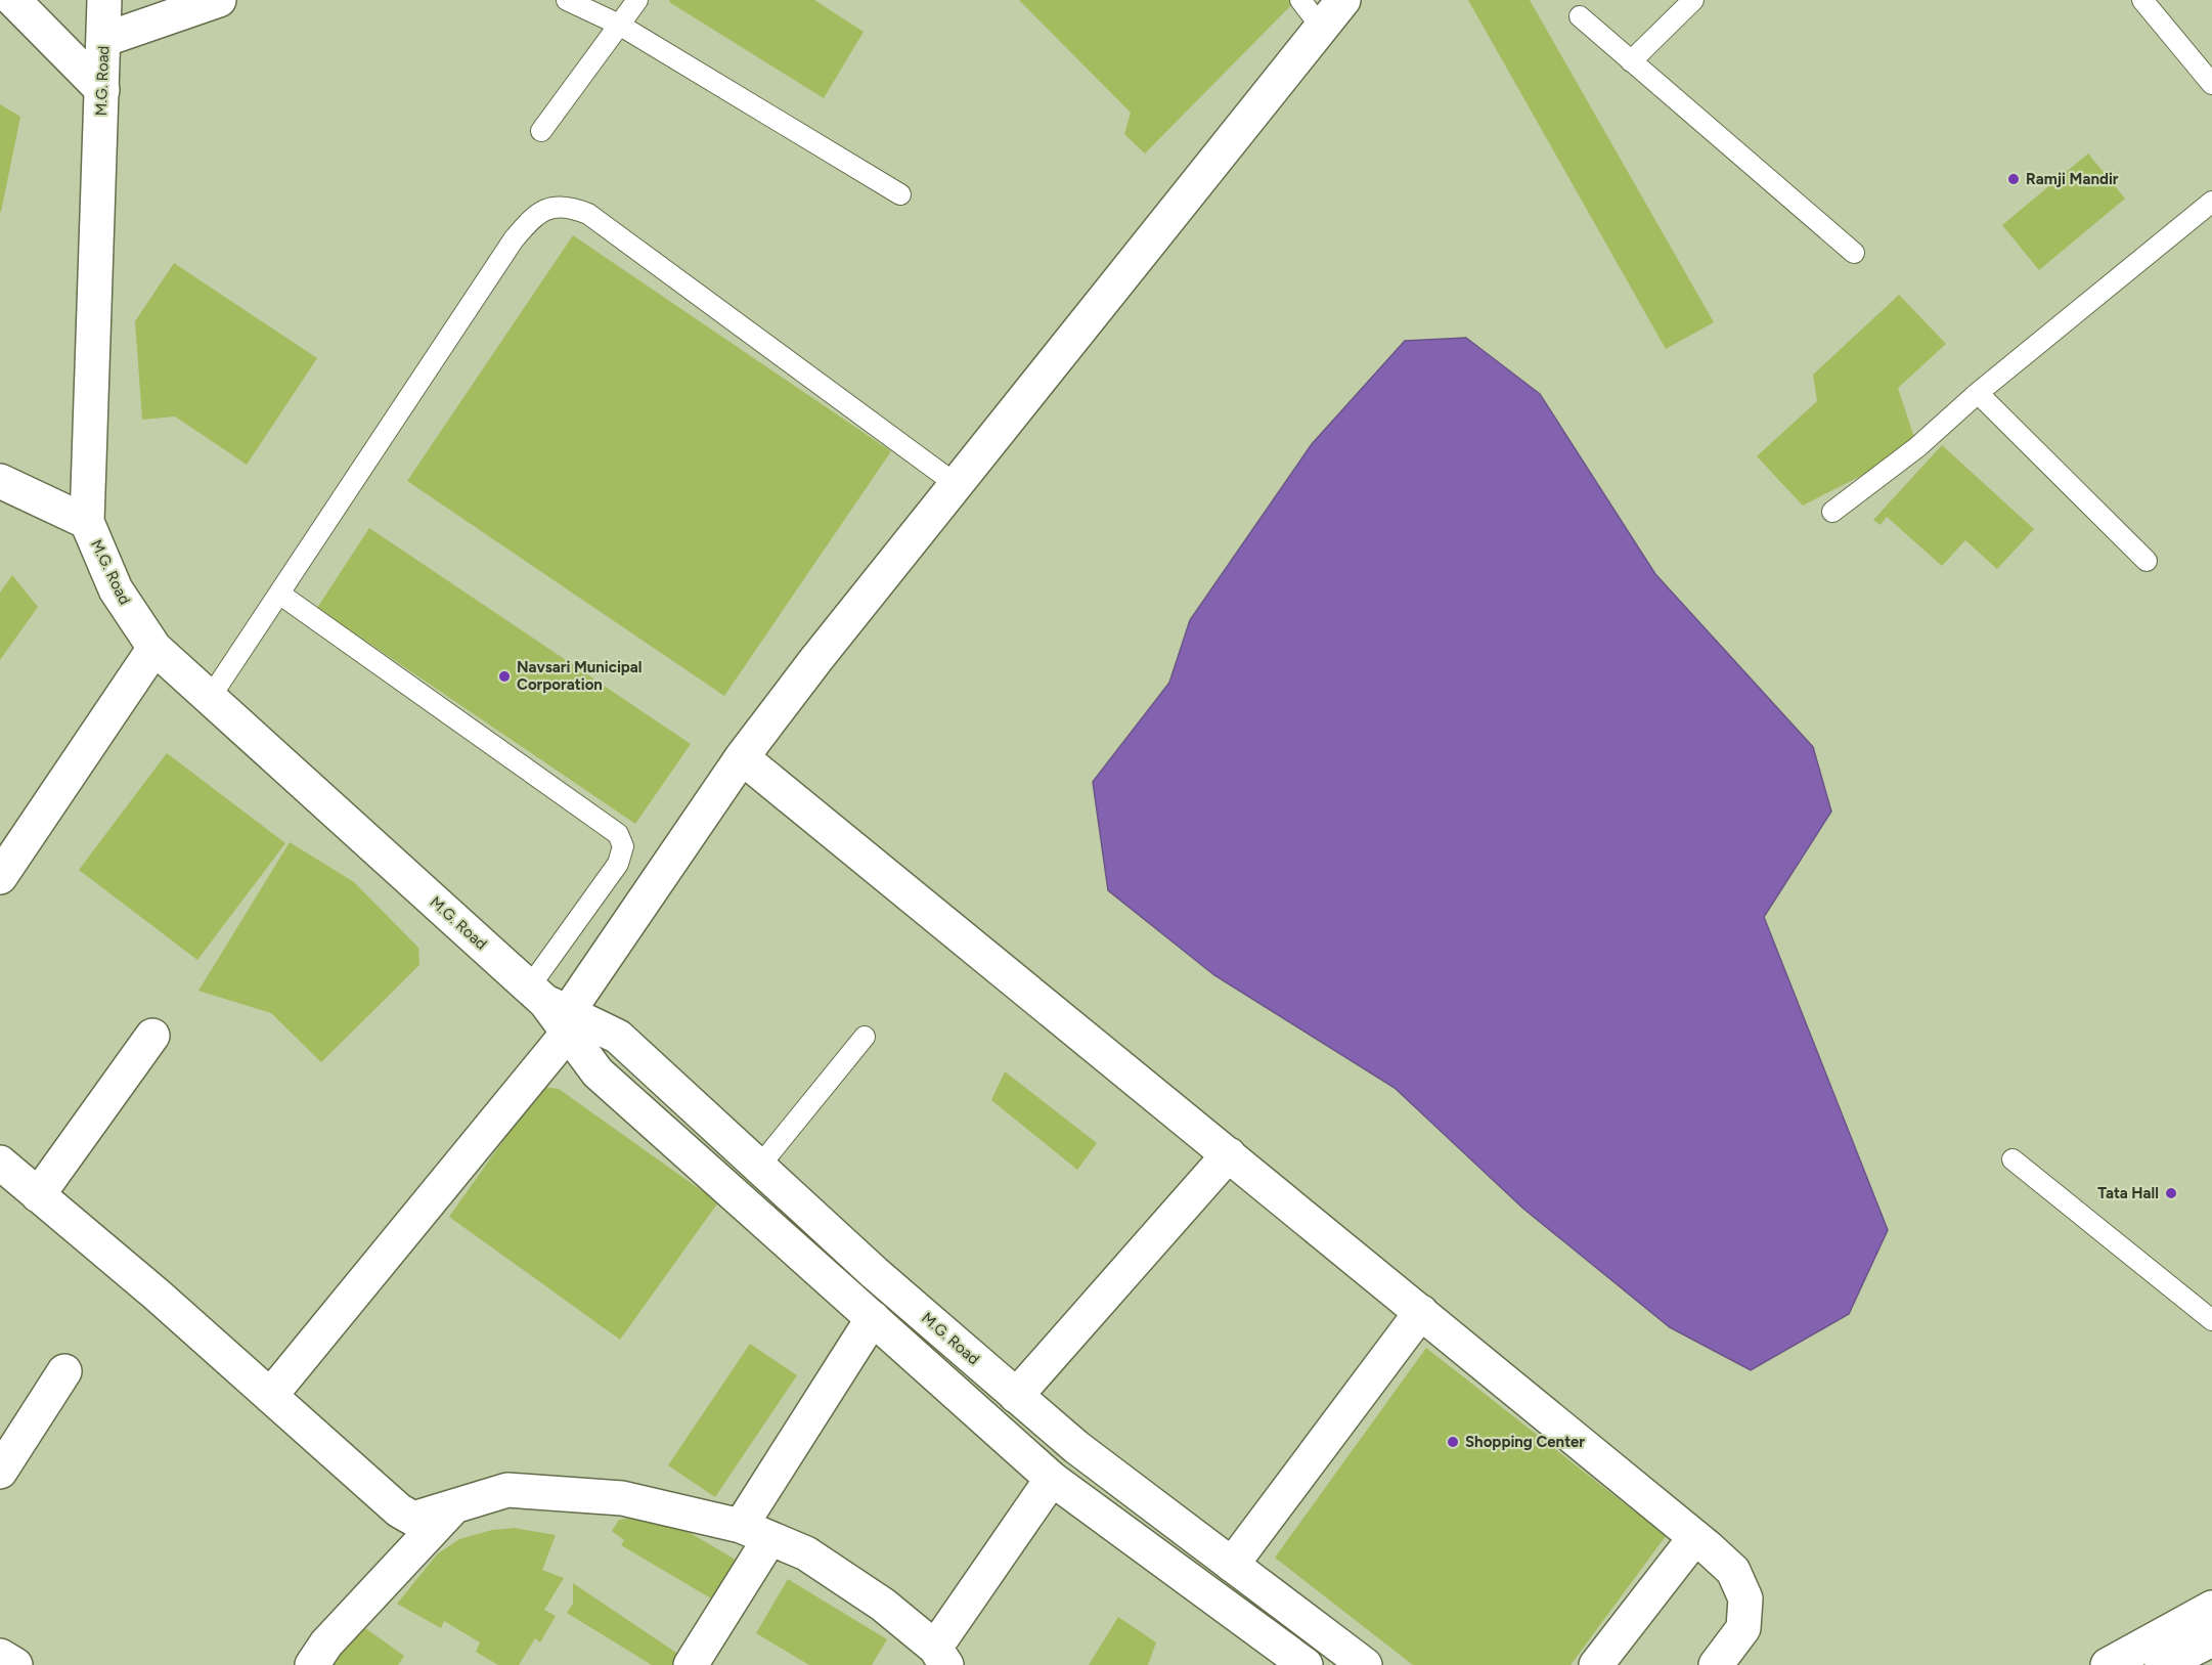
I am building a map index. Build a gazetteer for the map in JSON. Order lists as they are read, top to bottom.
{
  "streets": {
    "street": ["M.G. Road"]
  },
  "places": [
    "Ramji Mandir",
    "Navsari Municipal Corporation",
    "Tata Hall",
    "Shopping Center"
  ]
}
